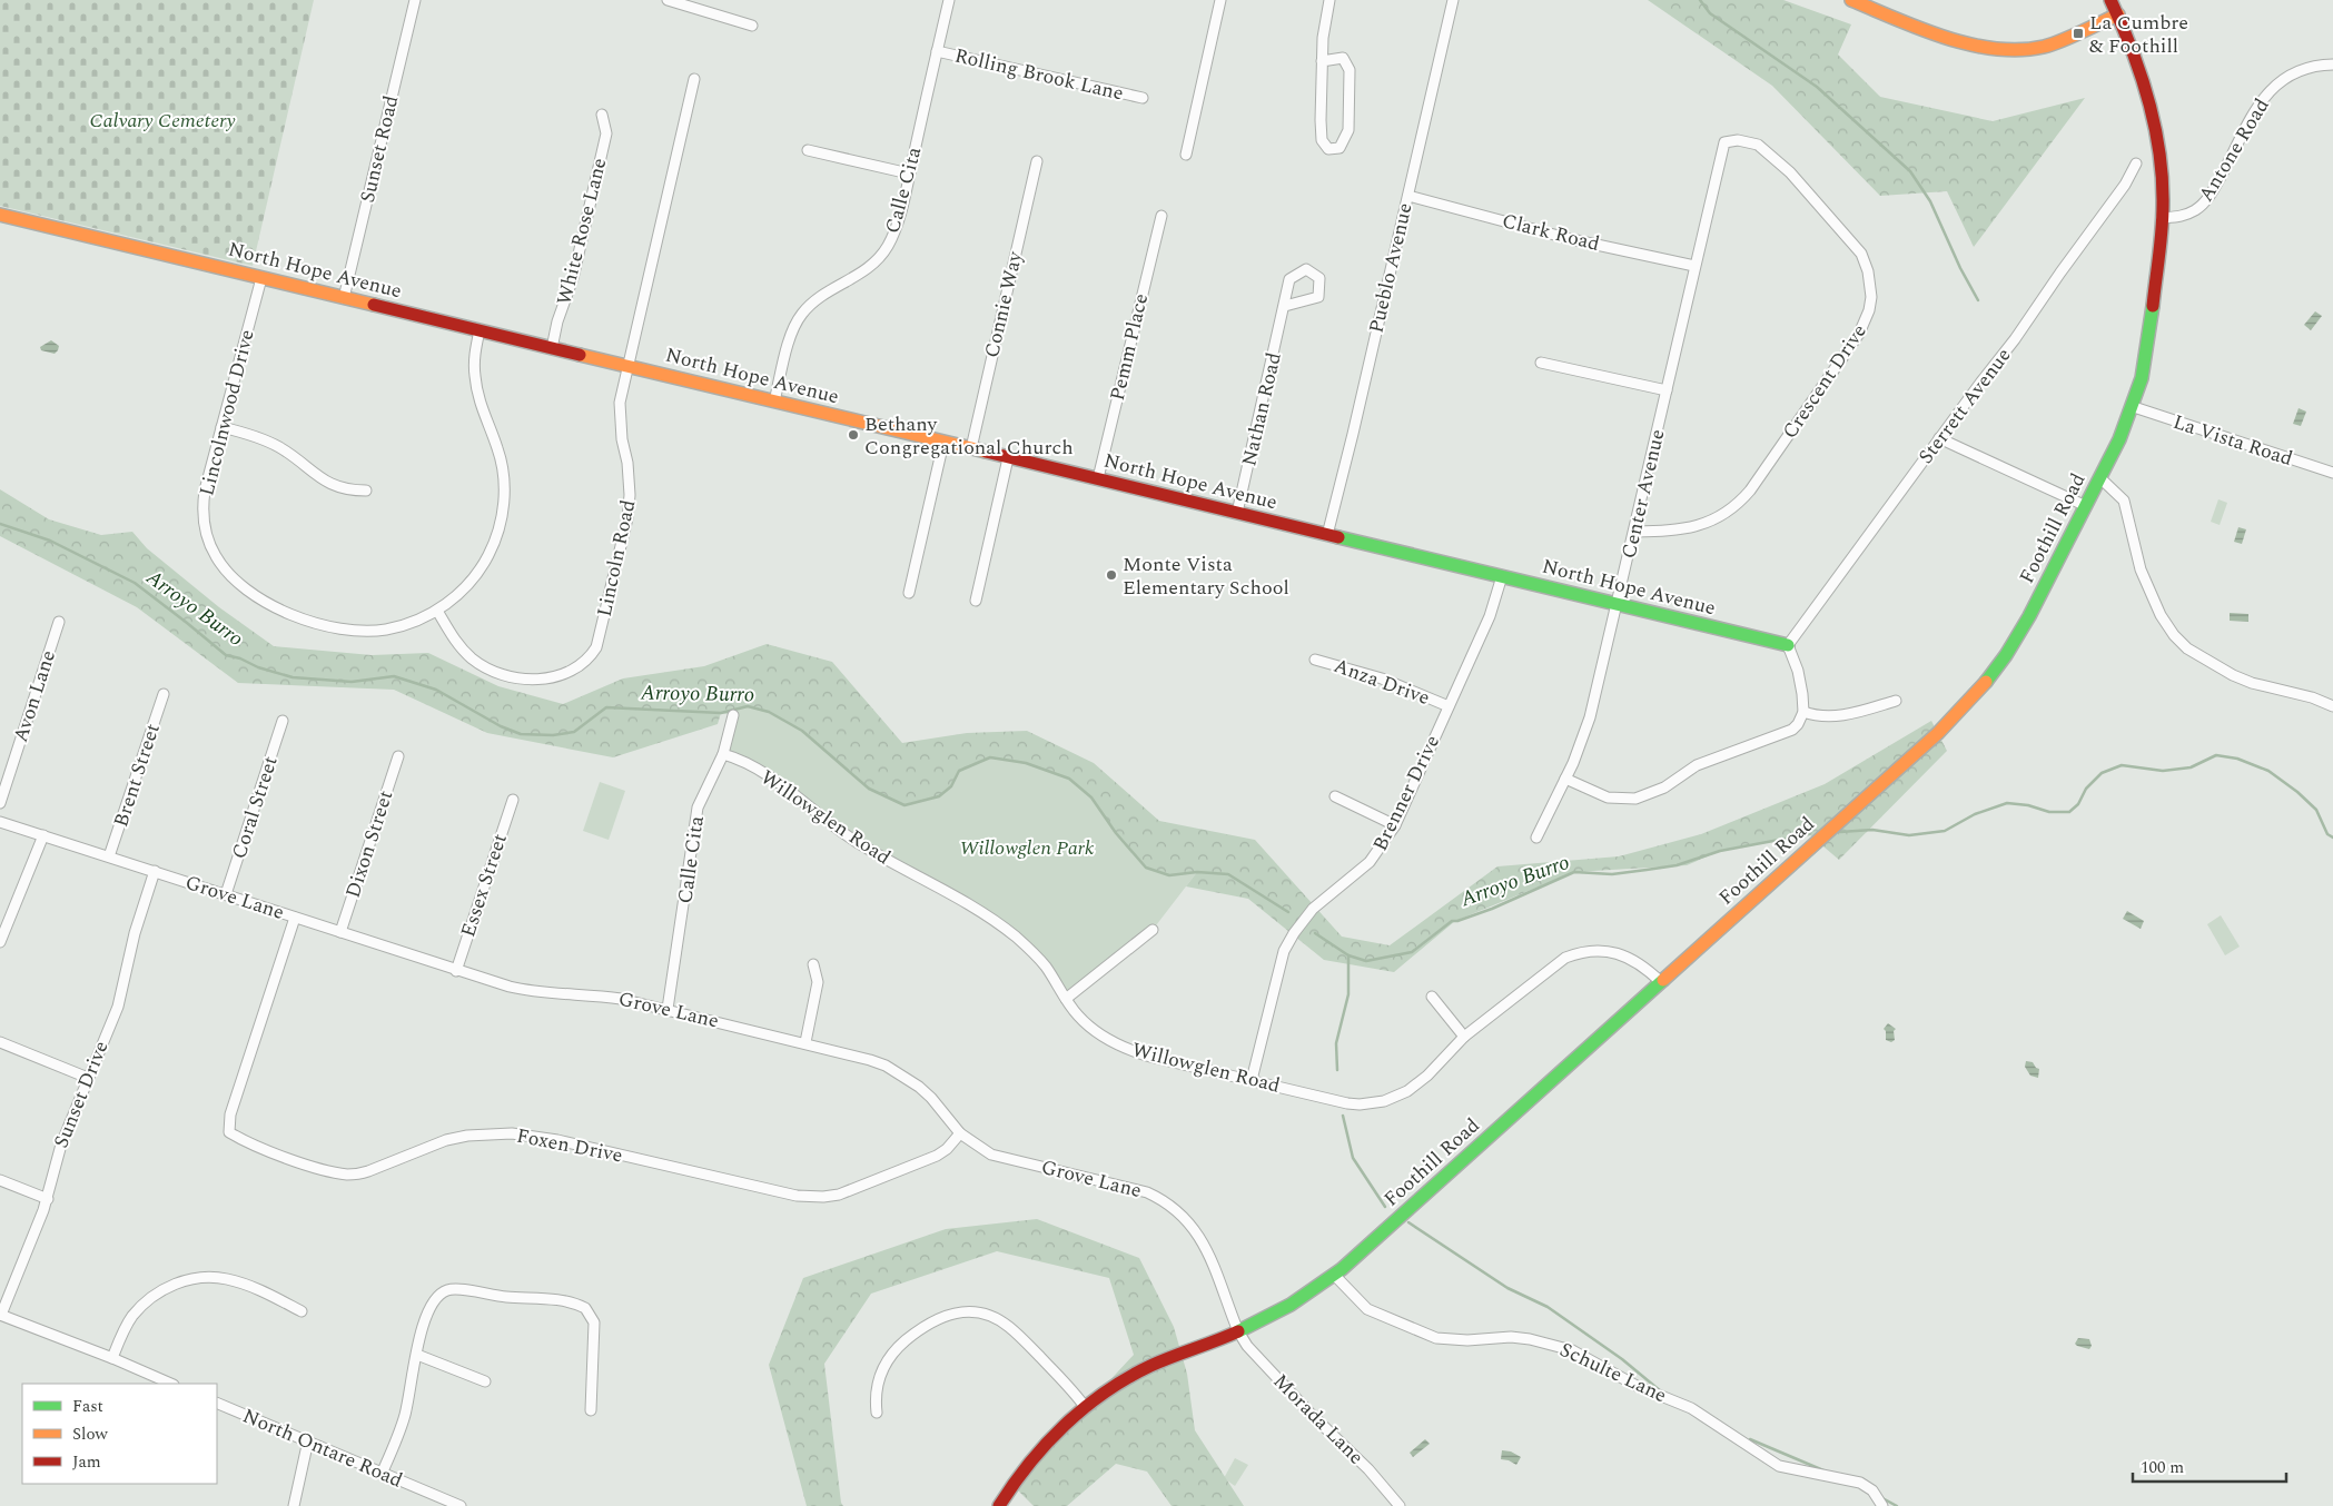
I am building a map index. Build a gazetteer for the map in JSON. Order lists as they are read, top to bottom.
{
  "streets": {
    "street": [
      "Rolling Brook Lane",
      "Sunset Road",
      "Antone Road",
      "Calle Cita",
      "White Rose Lane",
      "Clark Road",
      "Pueblo Avenue",
      "North Hope Avenue",
      "Connie Way",
      "Pemm Place",
      "Crescent Drive",
      "Sterrett Avenue",
      "Nathan Road",
      "Lincolnwood Drive",
      "La Vista Road",
      "Center Avenue",
      "Foothill Road",
      "Lincoln Road",
      "Anza Drive",
      "Avon Lane",
      "Brent Street",
      "Brenner Drive",
      "Coral Street",
      "Willowglen Road",
      "Dixon Street",
      "Essex Street",
      "Grove Lane",
      "Sunset Drive",
      "Foxen Drive",
      "Schulte Lane",
      "Morada Lane",
      "North Ontare Road"
    ]
  },
  "crossings": [
    ["Rolling Brook Lane", "Calle Cita"],
    ["Sunset Road", "North Hope Avenue"],
    ["Antone Road", "Foothill Road"],
    ["Calle Cita", "North Hope Avenue"],
    ["Calle Cita", "Willowglen Road"],
    ["Calle Cita", "Grove Lane"],
    ["White Rose Lane", "North Hope Avenue"],
    ["Clark Road", "Pueblo Avenue"],
    ["Clark Road", "Center Avenue"],
    ["Pueblo Avenue", "North Hope Avenue"],
    ["North Hope Avenue", "Connie Way"],
    ["North Hope Avenue", "Pemm Place"],
    ["North Hope Avenue", "Sterrett Avenue"],
    ["North Hope Avenue", "Nathan Road"],
    ["North Hope Avenue", "Lincolnwood Drive"],
    ["North Hope Avenue", "Center Avenue"],
    ["North Hope Avenue", "Lincoln Road"],
    ["North Hope Avenue", "Brenner Drive"],
    ["Crescent Drive", "Center Avenue"],
    ["Lincolnwood Drive", "Lincoln Road"],
    ["La Vista Road", "Foothill Road"],
    ["Foothill Road", "Willowglen Road"],
    ["Foothill Road", "Grove Lane"],
    ["Foothill Road", "Schulte Lane"],
    ["Foothill Road", "Morada Lane"],
    ["Anza Drive", "Brenner Drive"],
    ["Brent Street", "Grove Lane"],
    ["Brenner Drive", "Willowglen Road"],
    ["Coral Street", "Grove Lane"],
    ["Dixon Street", "Grove Lane"],
    ["Essex Street", "Grove Lane"],
    ["Grove Lane", "Sunset Drive"],
    ["Grove Lane", "Foxen Drive"],
    ["Grove Lane", "Morada Lane"]
  ],
  "water": ["Arroyo Burro"],
  "parks": ["Calvary Cemetery", "Willowglen Park"],
  "places": {
    "transit": ["La Cumbre & Foothill"],
    "other": ["Bethany Congregational Church", "Monte Vista Elementary School"]
  },
  "legend": ["Fast", "Slow", "Jam"],
  "scale_bar": "100 m"
}
